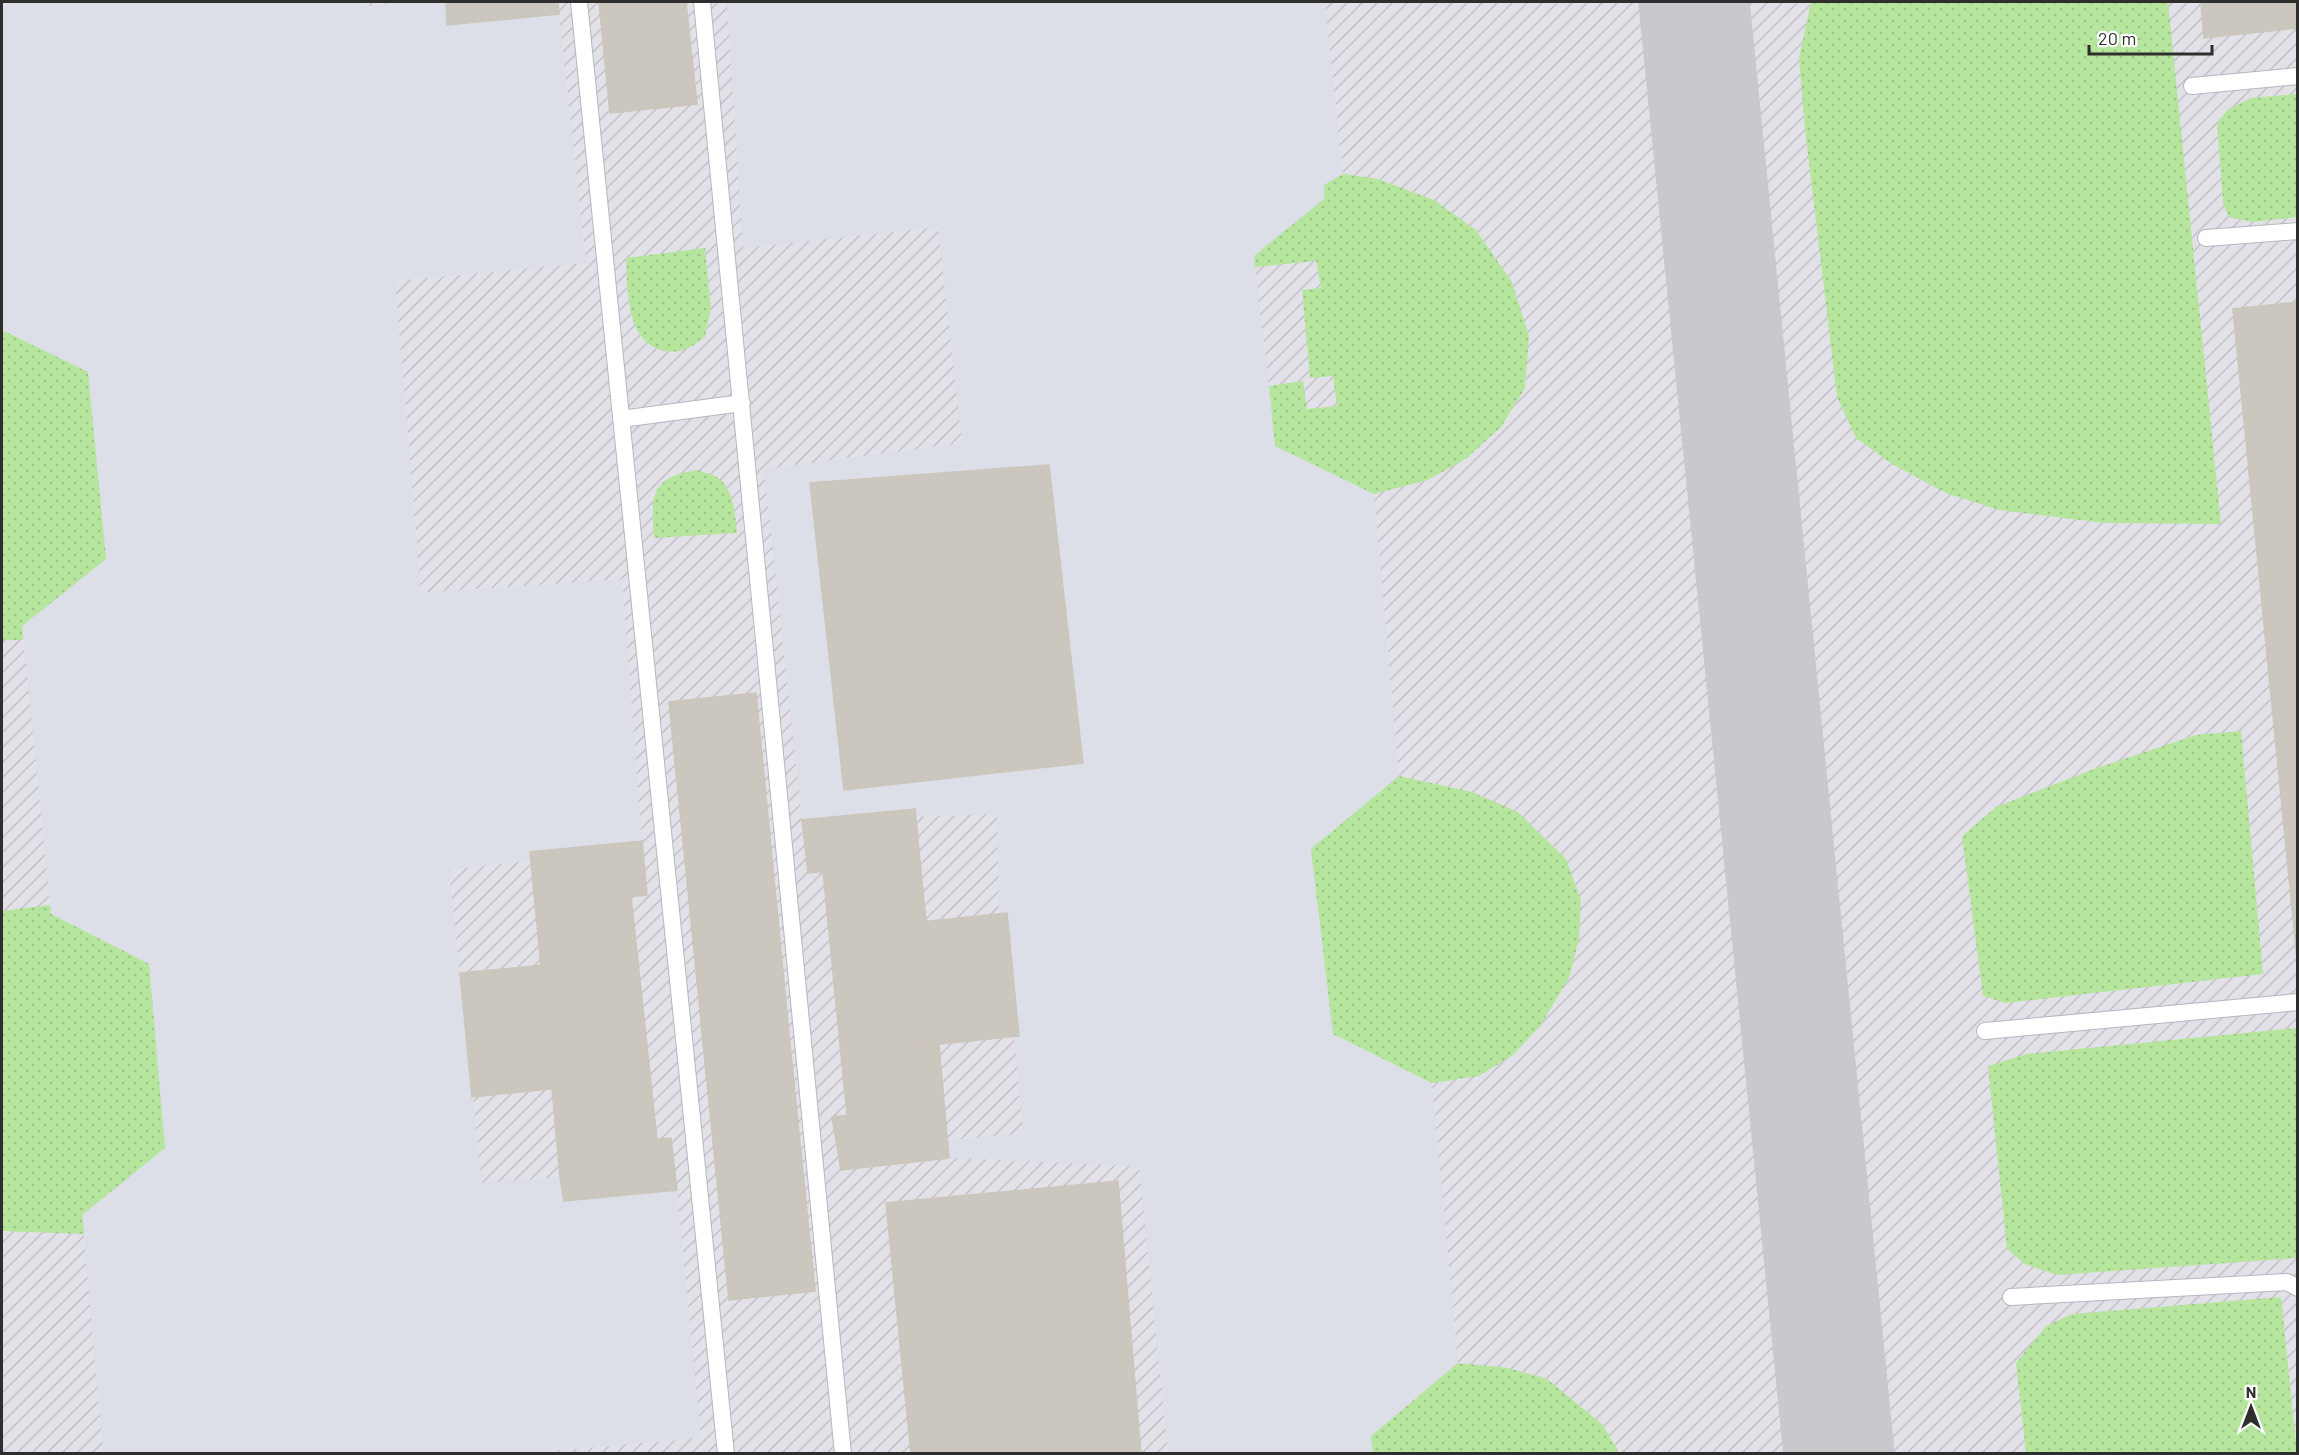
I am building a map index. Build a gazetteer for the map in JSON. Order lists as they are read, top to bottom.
{
  "scale_bar": "20 m",
  "north": "top"
}
